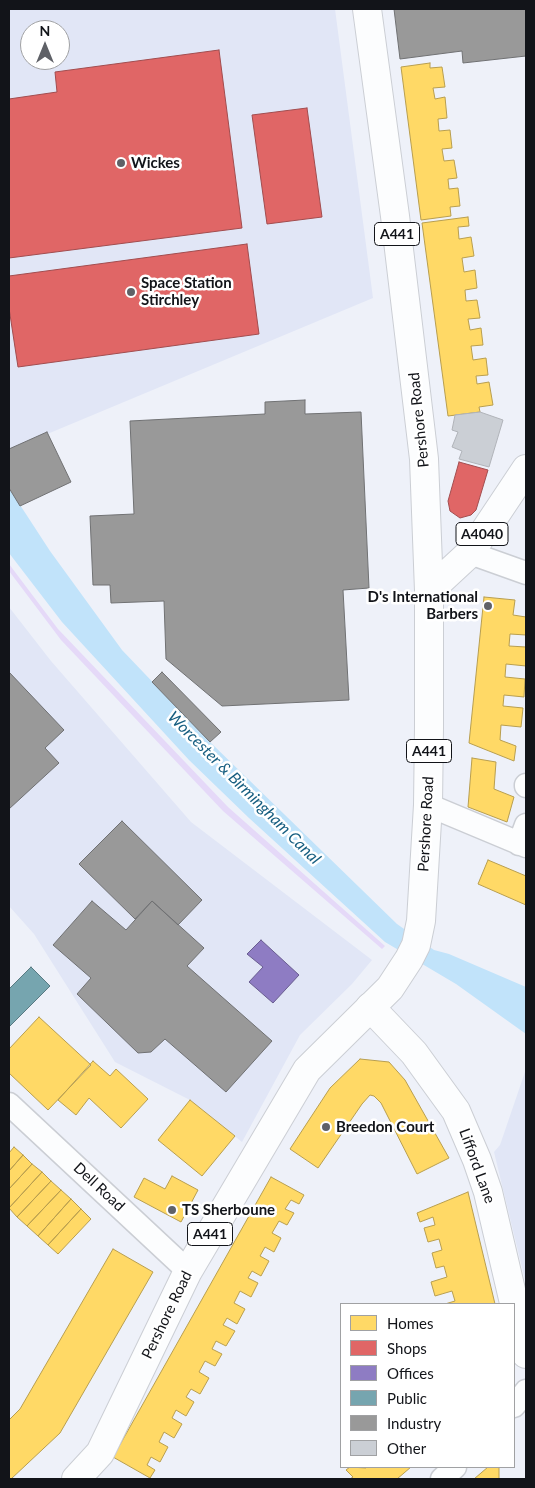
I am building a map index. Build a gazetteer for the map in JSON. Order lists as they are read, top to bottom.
{
  "streets": {
    "main road": [
      "A441",
      "Pershore Road",
      "A4040",
      "Lifford Lane"
    ],
    "street": ["Dell Road"]
  },
  "crossings": [
    ["Pershore Road", "A4040"],
    ["Pershore Road", "Lifford Lane"],
    ["Pershore Road", "Dell Road"]
  ],
  "water": ["Worcester & Birmingham Canal"],
  "places": [
    "Wickes",
    "Space Station Stirchley",
    "D's International Barbers",
    "Breedon Court",
    "TS Sherboune"
  ],
  "legend": [
    "Homes",
    "Shops",
    "Offices",
    "Public",
    "Industry",
    "Other"
  ],
  "north": "top"
}
